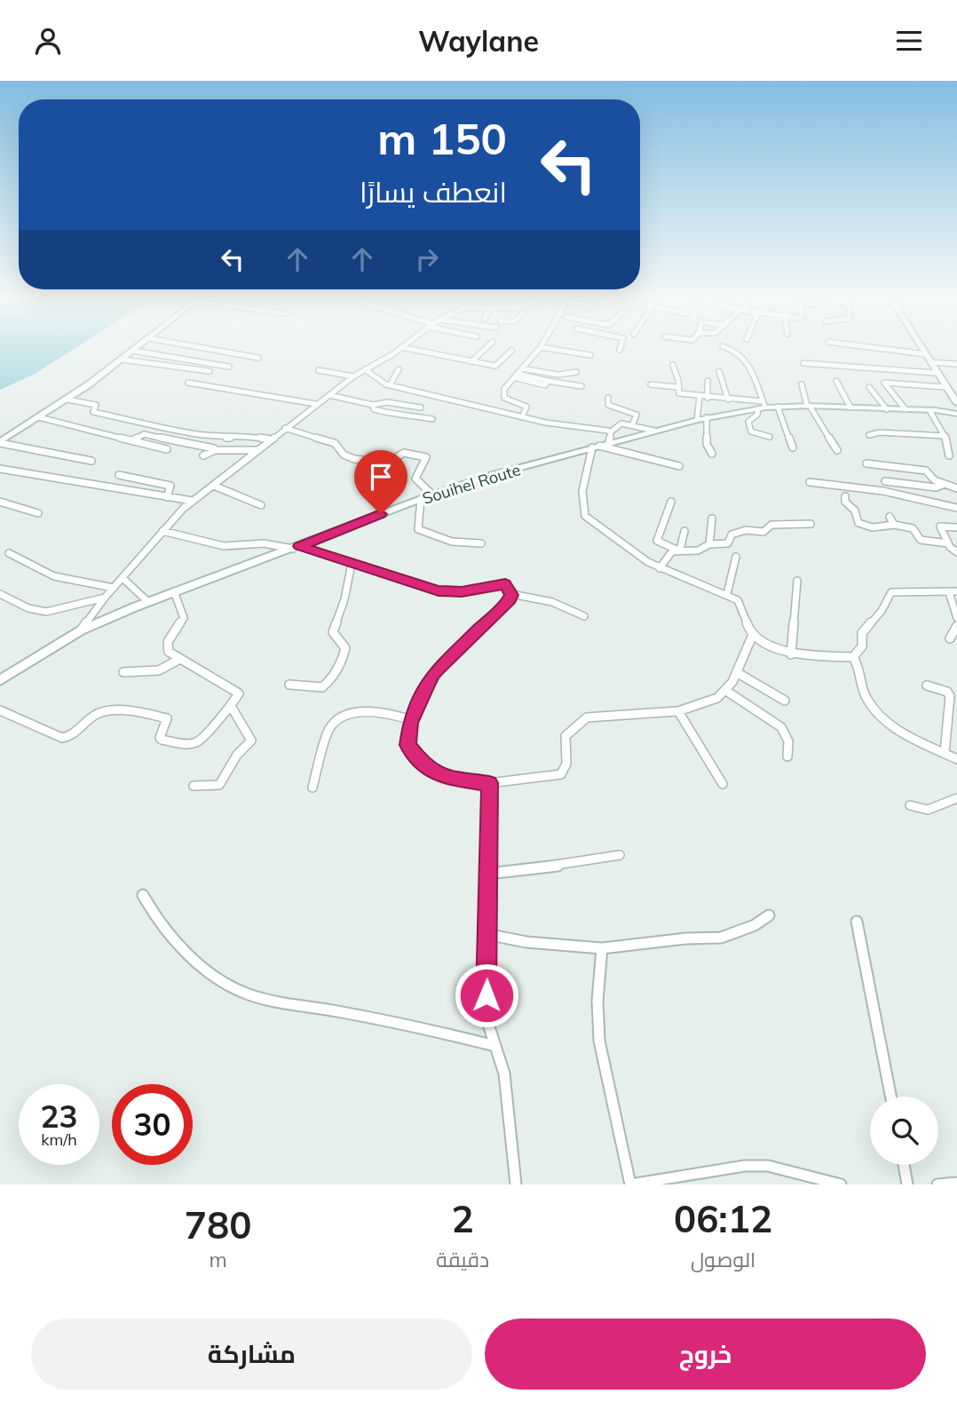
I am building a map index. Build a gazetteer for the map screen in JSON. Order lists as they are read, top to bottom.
{
  "streets": {
    "main road": ["Souihel Route"]
  },
  "page": {
    "header": "Waylane",
    "turn": ["150 m", "انعطف يسارًا"],
    "speed": "23 km/h",
    "limit": "30",
    "eta": [
      "06:12",
      "الوصول",
      "2",
      "دقيقة",
      "780",
      "m"
    ],
    "buttons": ["خروج", "مشاركة"]
  }
}
